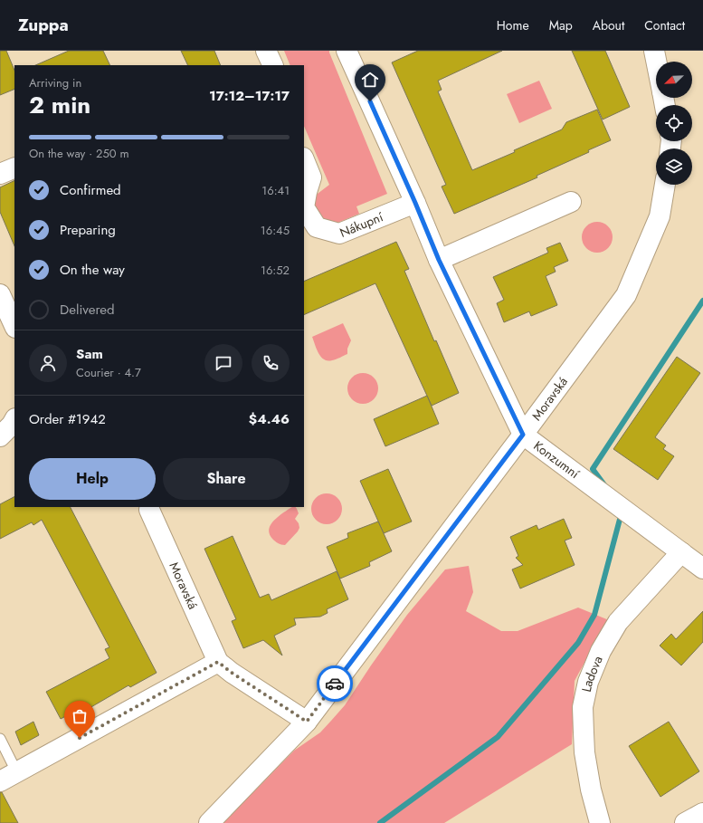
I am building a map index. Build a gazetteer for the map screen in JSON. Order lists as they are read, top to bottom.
{
  "streets": {
    "street": [
      "Nákupní",
      "Moravská",
      "Konzumní",
      "Ladova"
    ]
  },
  "crossings": [
    ["Nákupní", "Konzumní"],
    ["Moravská", "Konzumní"],
    ["Konzumní", "Ladova"]
  ],
  "north": "bottom left",
  "page": {
    "header": "Zuppa",
    "nav": [
      "Home",
      "Map",
      "About",
      "Contact"
    ],
    "heading": ["2 min", "Arriving in", "17:12–17:17"],
    "panel": [
      "Sam",
      "Courier · 4.7",
      "Order #1942",
      "$4.46"
    ],
    "bar": "On the way · 250 m",
    "list": [
      ["Confirmed", "16:41"],
      ["Preparing", "16:45"],
      ["On the way", "16:52"],
      "Delivered"
    ],
    "buttons": ["Help", "Share"]
  }
}
